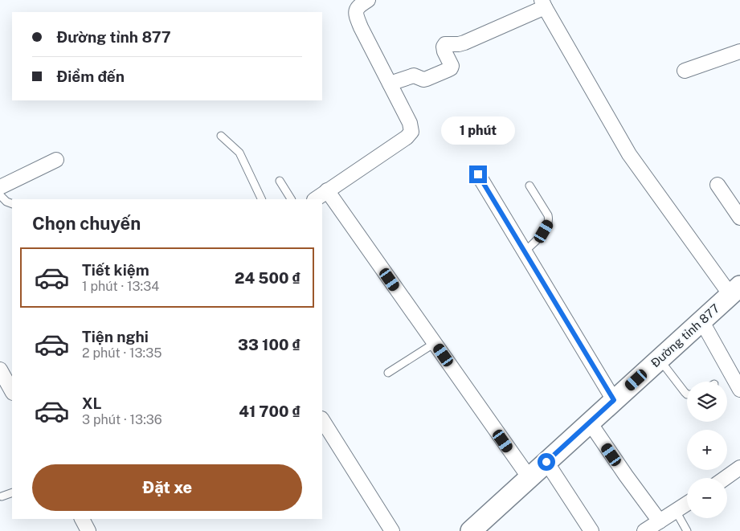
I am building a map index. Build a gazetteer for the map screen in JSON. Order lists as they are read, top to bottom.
{
  "streets": {
    "main road": ["Đường tỉnh 877"]
  },
  "page": {
    "banner": ["Đường tỉnh 877", "Điểm đến"],
    "bubble": "1 phút",
    "heading": "Chọn chuyến",
    "list": [
      {
        "name": "Tiết kiệm",
        "note": "1 phút · 13:34",
        "value": "24 500 ₫"
      },
      {
        "name": "Tiện nghi",
        "note": "2 phút · 13:35",
        "value": "33 100 ₫"
      },
      {
        "name": "XL",
        "note": "3 phút · 13:36",
        "value": "41 700 ₫"
      }
    ],
    "map_buttons": ["+", "−"],
    "buttons": "Đặt xe"
  }
}
